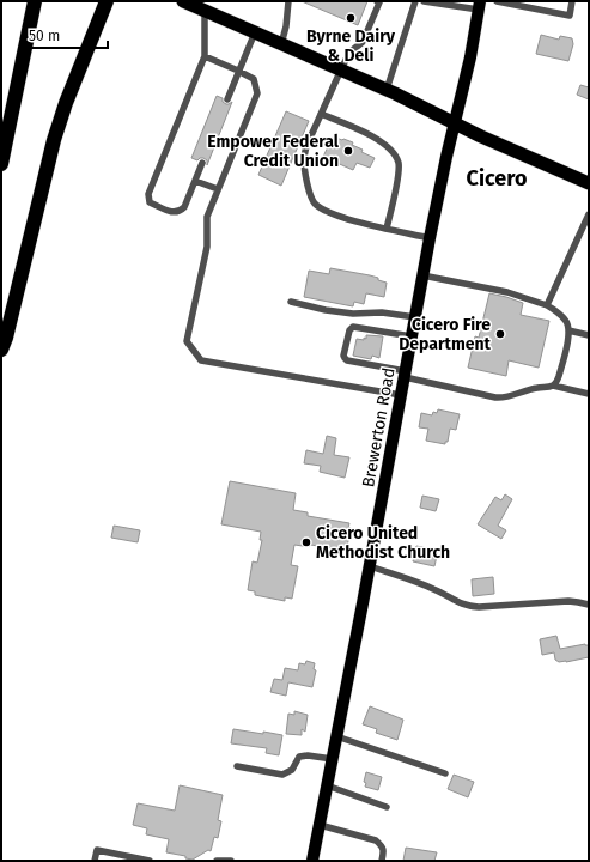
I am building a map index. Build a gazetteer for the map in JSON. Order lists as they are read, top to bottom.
{
  "streets": {
    "main road": ["Brewerton Road"]
  },
  "districts": ["Cicero"],
  "places": [
    "Byrne Dairy & Deli",
    "Empower Federal Credit Union",
    "Cicero Fire Department",
    "Cicero United Methodist Church"
  ],
  "scale_bar": "50 m"
}
